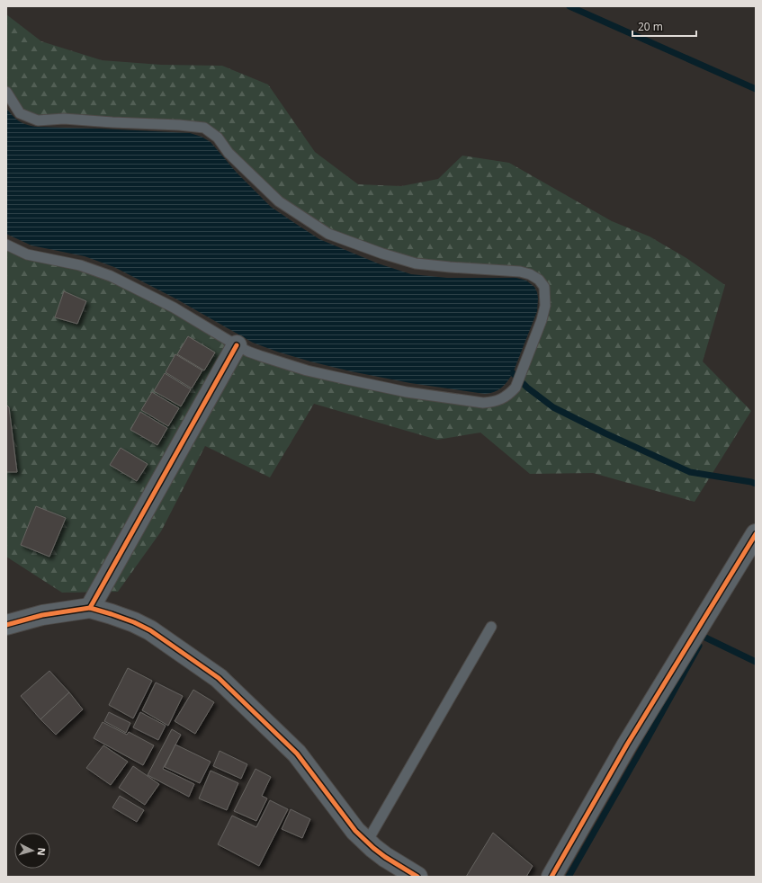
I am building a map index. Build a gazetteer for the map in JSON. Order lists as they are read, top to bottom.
{
  "scale_bar": "20 m",
  "north": "right"
}
